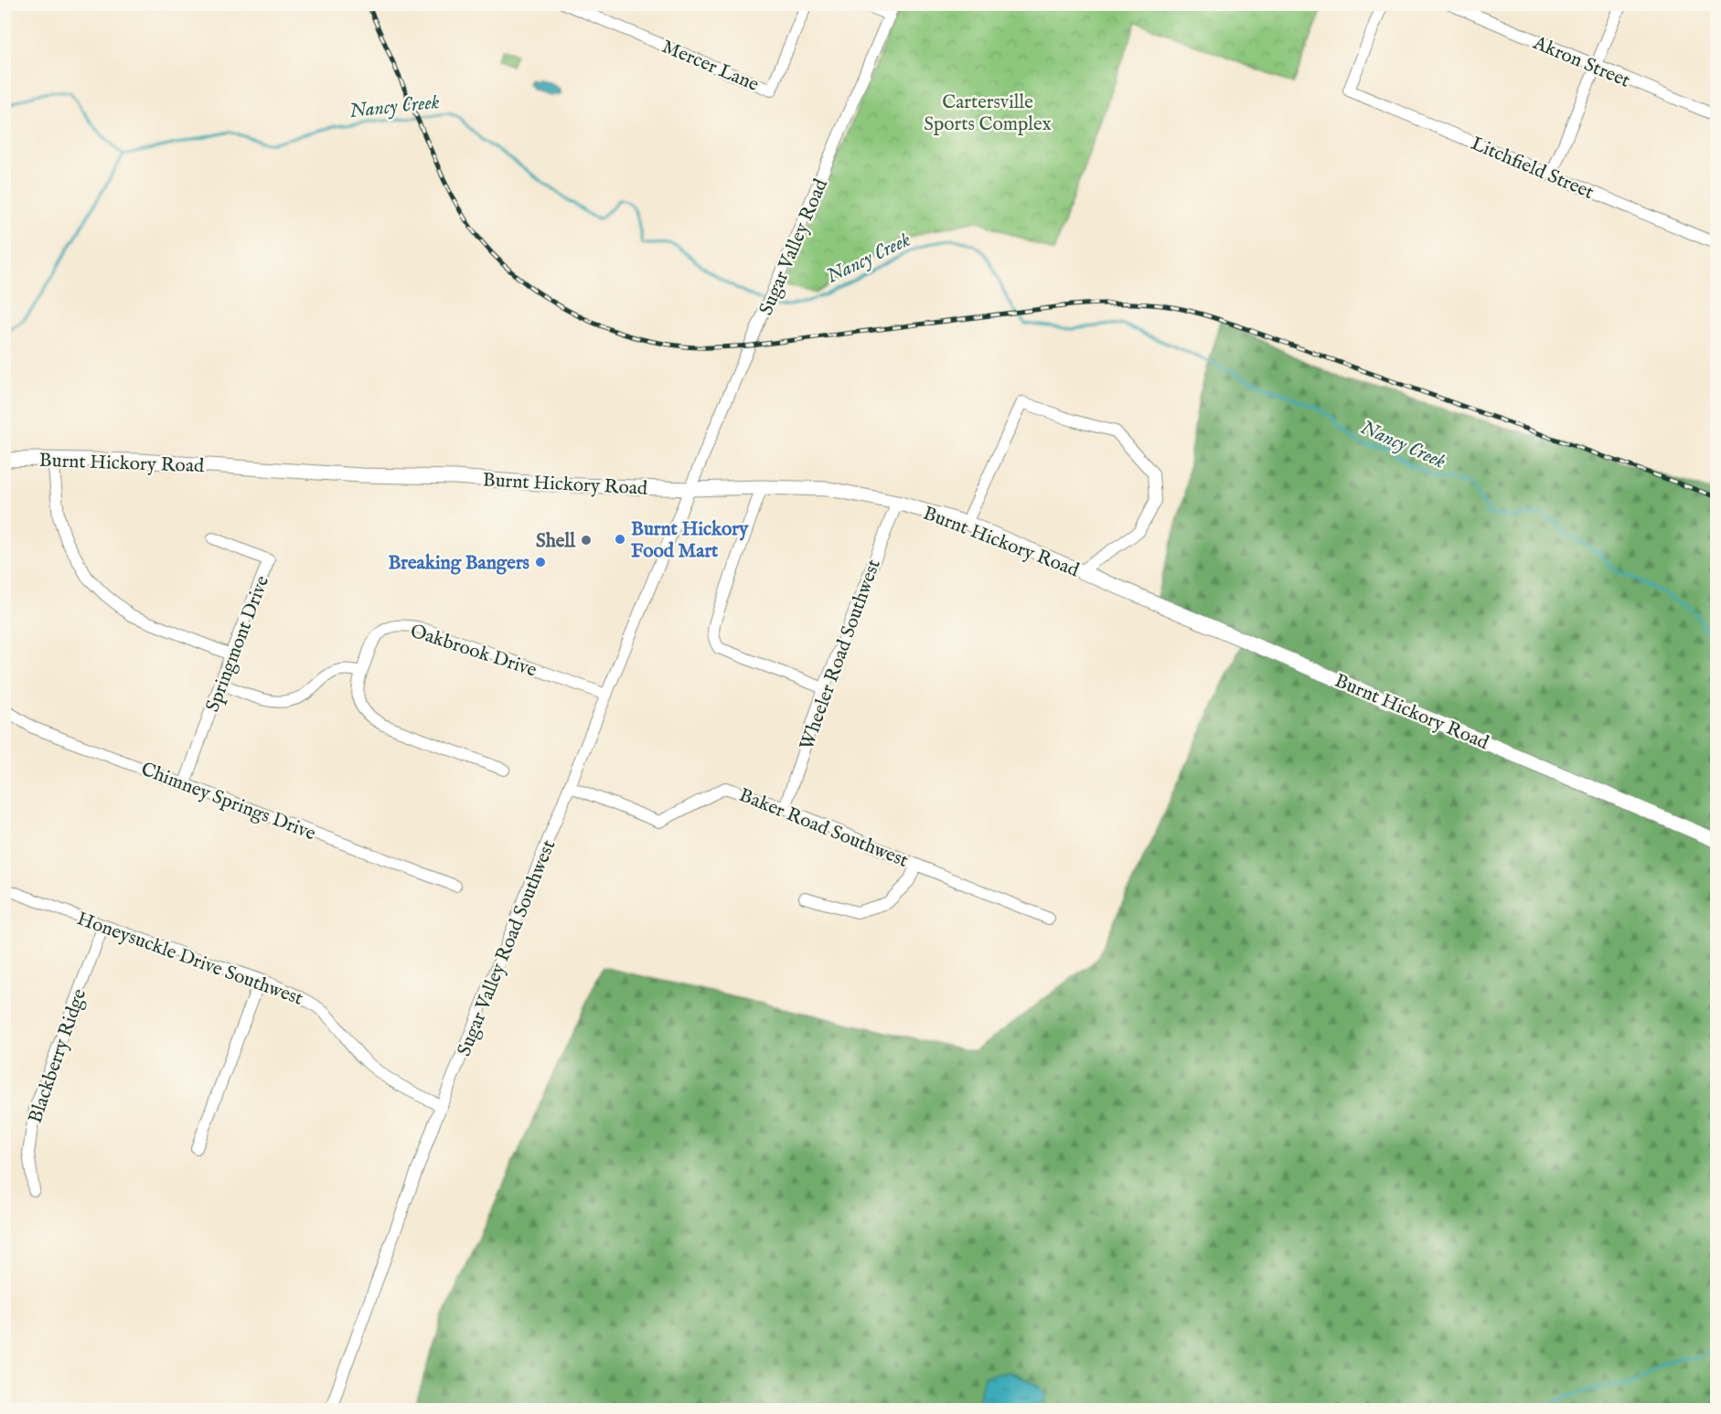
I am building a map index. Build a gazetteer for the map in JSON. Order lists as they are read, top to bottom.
{
  "streets": {
    "main road": ["Burnt Hickory Road"],
    "street": [
      "Akron Street",
      "Mercer Lane",
      "Litchfield Street",
      "Sugar Valley Road",
      "Springmont Drive",
      "Oakbrook Drive",
      "Wheeler Road Southwest",
      "Chimney Springs Drive",
      "Baker Road Southwest",
      "Sugar Valley Road Southwest",
      "Honeysuckle Drive Southwest",
      "Blackberry Ridge"
    ]
  },
  "crossings": [
    ["Sugar Valley Road", "Burnt Hickory Road"],
    ["Sugar Valley Road", "Sugar Valley Road Southwest"],
    ["Burnt Hickory Road", "Wheeler Road Southwest"],
    ["Burnt Hickory Road", "Sugar Valley Road Southwest"],
    ["Springmont Drive", "Chimney Springs Drive"],
    ["Oakbrook Drive", "Sugar Valley Road Southwest"],
    ["Wheeler Road Southwest", "Baker Road Southwest"],
    ["Baker Road Southwest", "Sugar Valley Road Southwest"],
    ["Sugar Valley Road Southwest", "Honeysuckle Drive Southwest"],
    ["Honeysuckle Drive Southwest", "Blackberry Ridge"]
  ],
  "water": ["Nancy Creek"],
  "parks": ["Cartersville Sports Complex"],
  "places": ["Burnt Hickory Food Mart", "Shell", "Breaking Bangers"]
}
